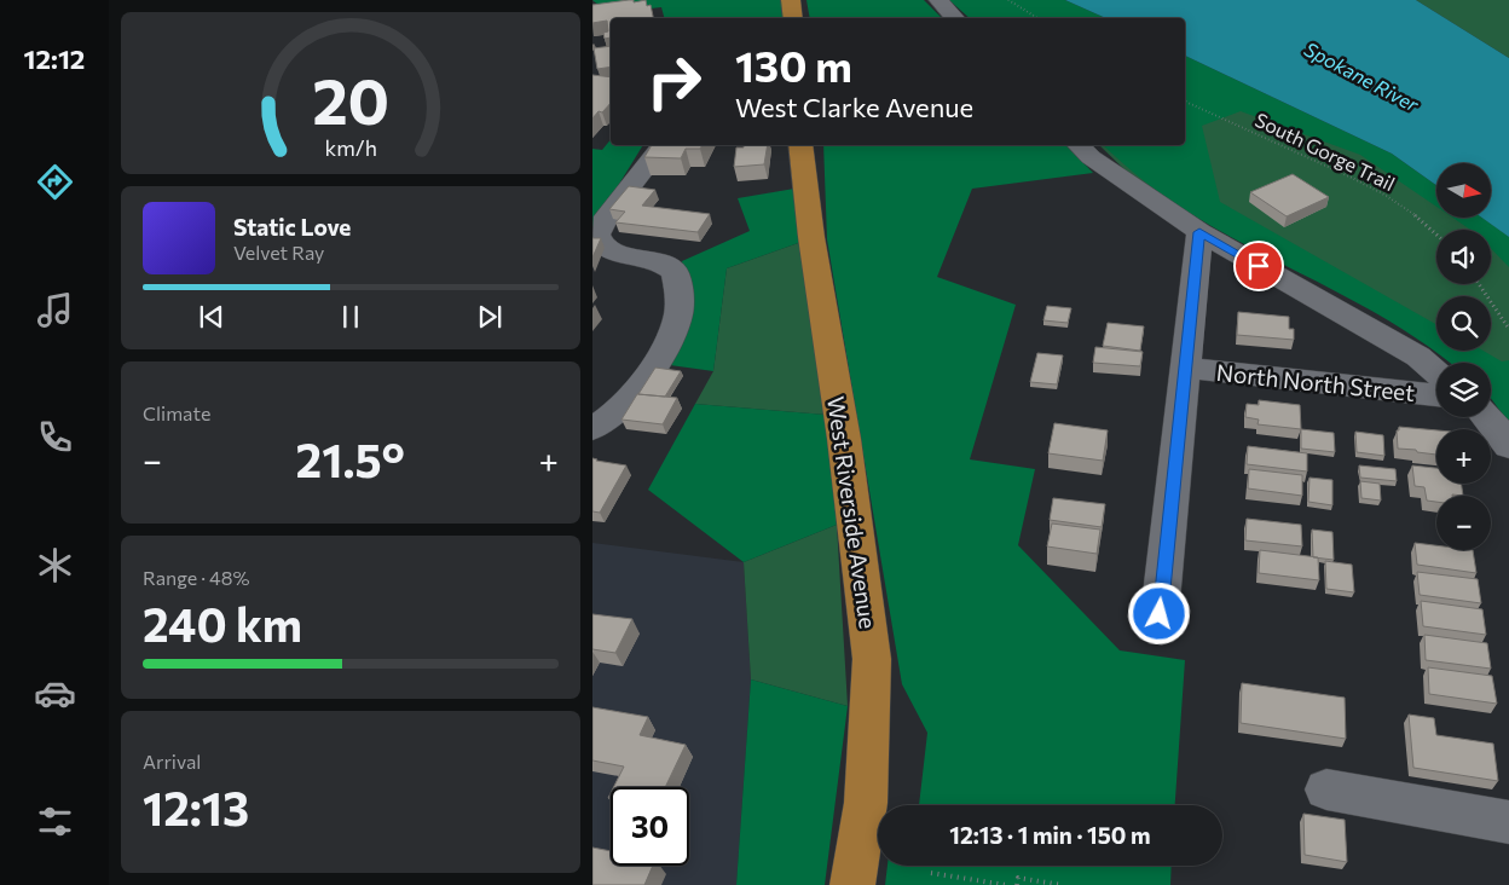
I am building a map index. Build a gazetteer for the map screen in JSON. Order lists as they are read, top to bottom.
{
  "streets": {
    "main road": ["West Riverside Avenue"],
    "street": ["North North Street"],
    "path": ["South Gorge Trail"]
  },
  "water": ["Spokane River"],
  "north": "right",
  "page": {
    "tabs": "12:12",
    "turn": ["130 m", "West Clarke Avenue"],
    "map_buttons": ["+", "−"],
    "song": ["Static Love", "Velvet Ray"],
    "tile": [
      "Climate",
      ["Range · 48%", "240 km"],
      ["Arrival", "12:13"]
    ],
    "heat": ["−", "21.5°", "+"],
    "limit": "30",
    "trip": "12:13 · 1 min · 150 m",
    "gauge": ["20", "km/h"]
  }
}
